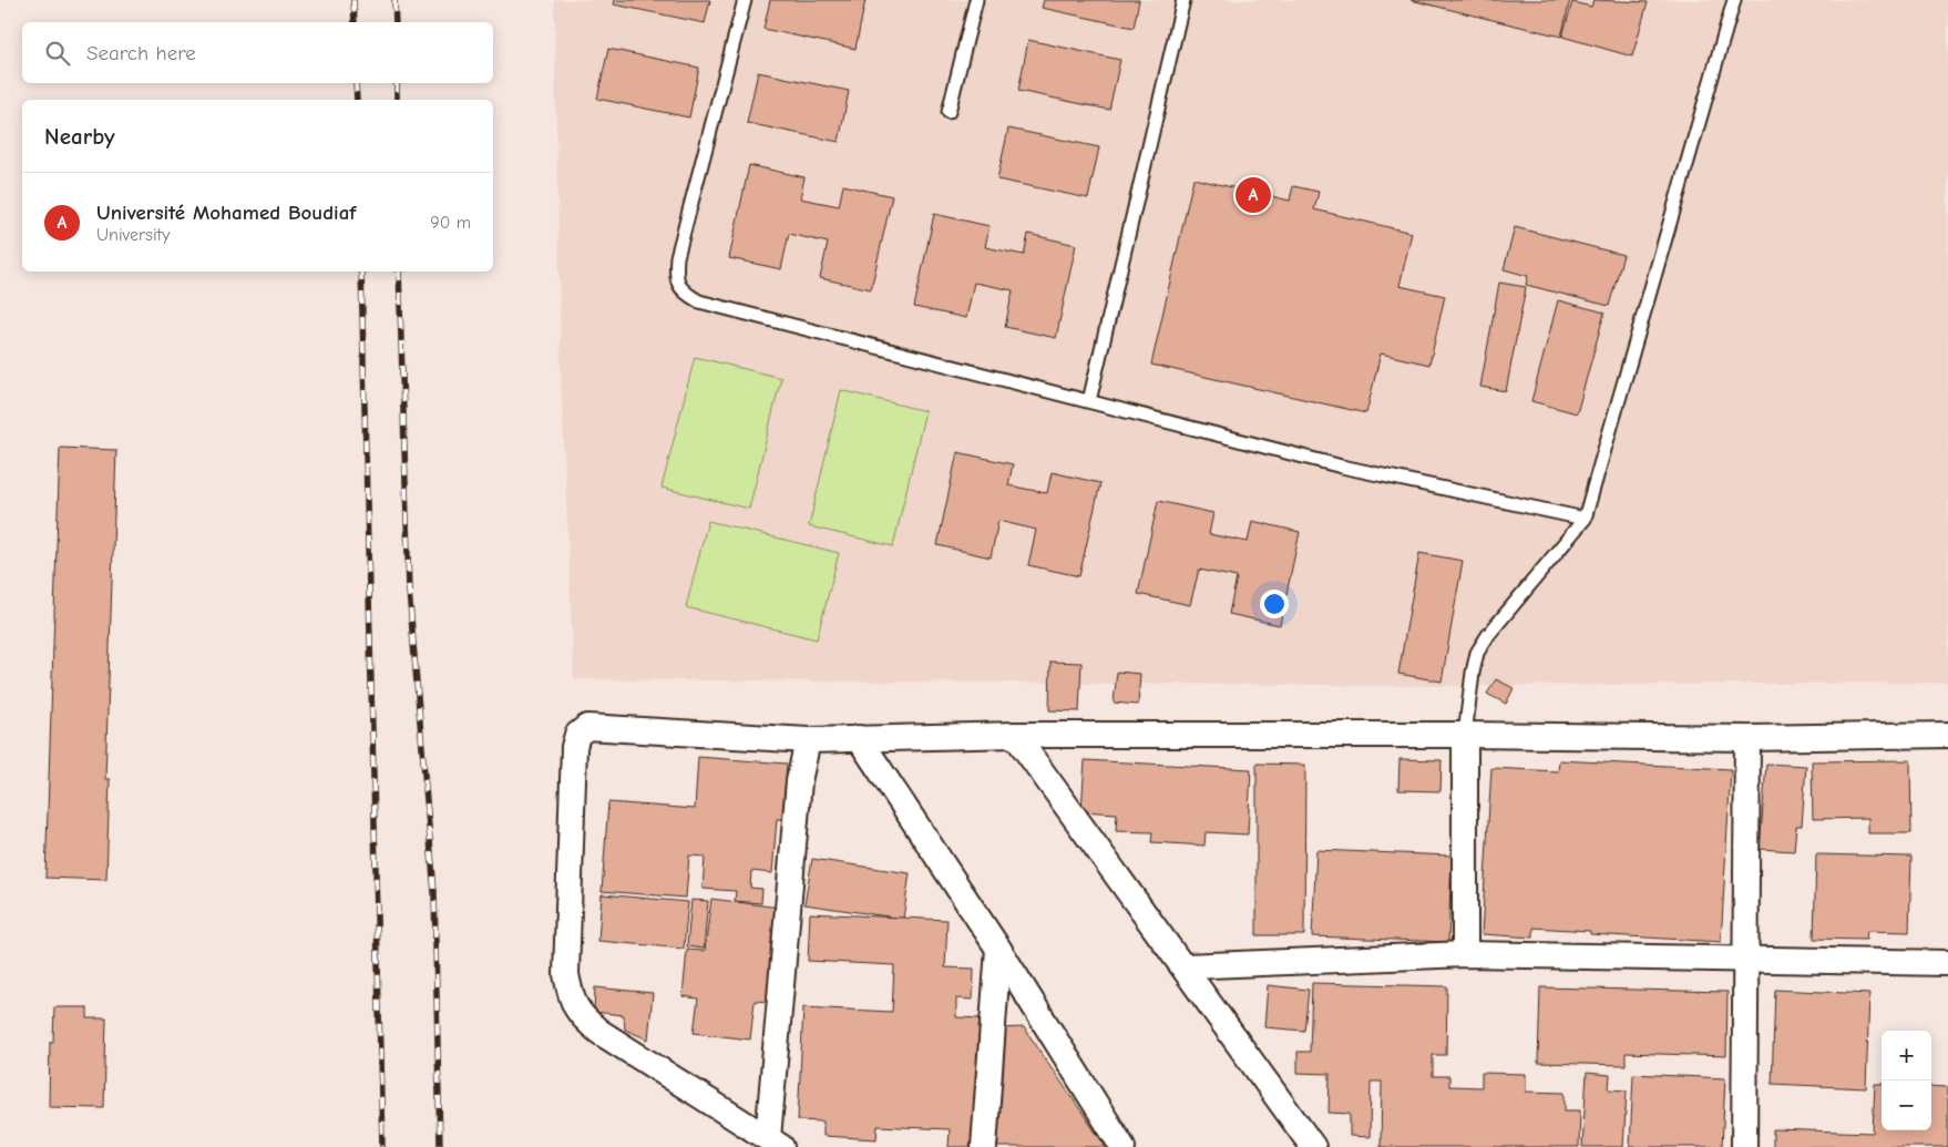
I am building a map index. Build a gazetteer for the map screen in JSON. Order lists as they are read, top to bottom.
{
  "page": {
    "search": "Search here",
    "heading": "Nearby",
    "list": [
      {
        "mark": "A",
        "name": "Université Mohamed Boudiaf",
        "note": "University",
        "value": "90 m"
      }
    ],
    "pins": "A",
    "map_buttons": ["+", "−"]
  }
}
